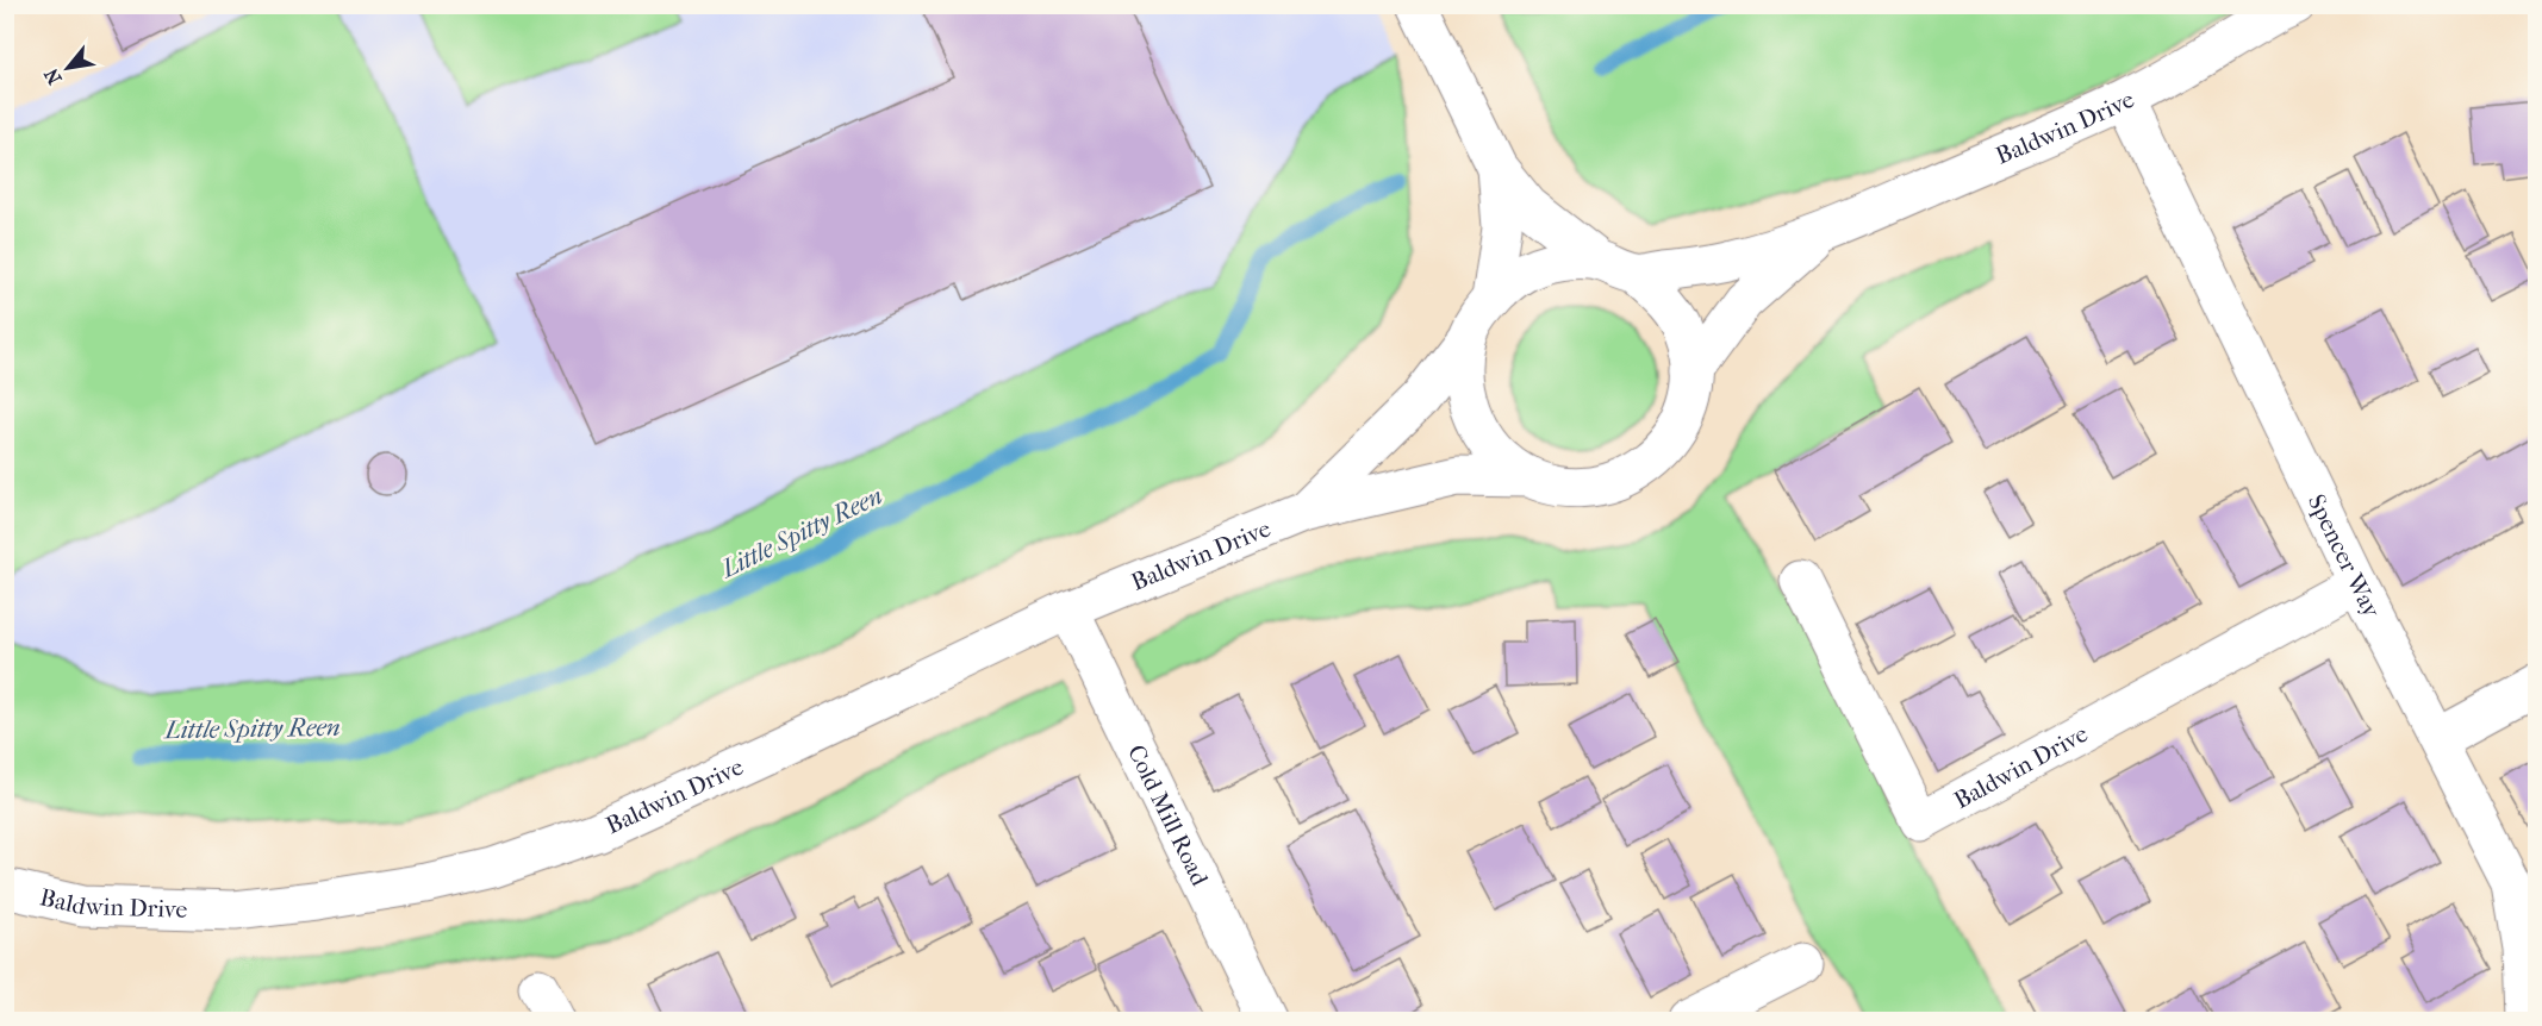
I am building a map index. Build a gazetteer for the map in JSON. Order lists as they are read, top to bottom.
{
  "streets": {
    "street": ["Baldwin Drive", "Spencer Way", "Cold Mill Road"]
  },
  "crossings": [
    ["Baldwin Drive", "Spencer Way"],
    ["Baldwin Drive", "Cold Mill Road"]
  ],
  "water": ["Little Spitty Reen"],
  "north": "bottom left"
}
